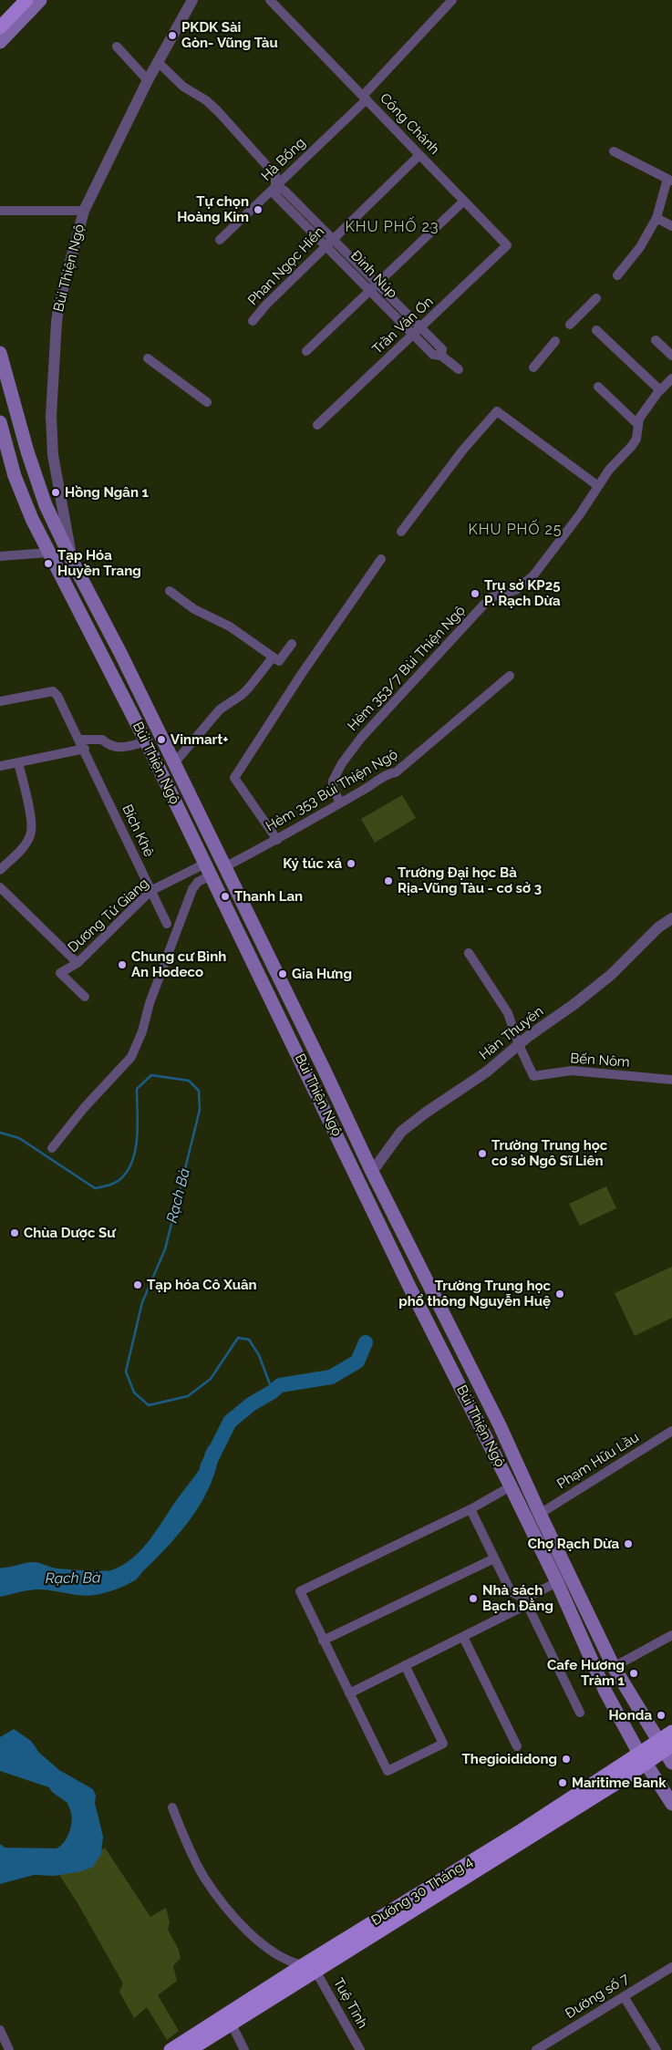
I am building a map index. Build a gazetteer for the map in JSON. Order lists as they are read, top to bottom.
{
  "streets": {
    "main road": ["Bùi Thiện Ngộ", "Đường 30 Tháng 4"],
    "street": [
      "Công Chánh",
      "Hà Bổng",
      "Phan Ngọc Hiển",
      "Đinh Núp",
      "Trần Văn Ơn",
      "Hẻm 353/7 Bùi Thiện Ngộ",
      "Hẻm 353 Bùi Thiện Ngộ",
      "Bích Khê",
      "Dương Tử Giang",
      "Hàn Thuyên",
      "Bến Nôm",
      "Phạm Hữu Lầu",
      "Đường số 7",
      "Tuệ Tĩnh"
    ]
  },
  "crossings": [
    ["Công Chánh", "Hà Bổng"],
    ["Công Chánh", "Phan Ngọc Hiển"],
    ["Công Chánh", "Trần Văn Ơn"],
    ["Hà Bổng", "Đinh Núp"],
    ["Phan Ngọc Hiển", "Đinh Núp"],
    ["Bùi Thiện Ngộ", "Đinh Núp"],
    ["Bùi Thiện Ngộ", "Hẻm 353 Bùi Thiện Ngộ"],
    ["Bùi Thiện Ngộ", "Dương Tử Giang"],
    ["Bùi Thiện Ngộ", "Hàn Thuyên"],
    ["Bùi Thiện Ngộ", "Phạm Hữu Lầu"],
    ["Bùi Thiện Ngộ", "Đường 30 Tháng 4"],
    ["Đinh Núp", "Trần Văn Ơn"],
    ["Hẻm 353/7 Bùi Thiện Ngộ", "Hẻm 353 Bùi Thiện Ngộ"],
    ["Bích Khê", "Dương Tử Giang"],
    ["Hàn Thuyên", "Bến Nôm"],
    ["Đường 30 Tháng 4", "Tuệ Tĩnh"]
  ],
  "districts": ["KHU PHỐ 23", "KHU PHỐ 25"],
  "water": ["Rạch Bà"],
  "places": [
    "PKDK Sài Gòn- Vũng Tàu",
    "Tự chọn Hoàng Kim",
    "Hồng Ngân 1",
    "Tạp Hóa Huyền Trang",
    "Trụ sở KP25 P. Rạch Dừa",
    "Vinmart+",
    "Ký túc xá",
    "Trường Đại học Bà Rịa-Vũng Tàu - cơ sở 3",
    "Thanh Lan",
    "Chung cư Bình An Hodeco",
    "Gia Hưng",
    "Trường Trung học cơ sở Ngô Sĩ Liên",
    "Chùa Dược Sư",
    "Tạp hóa Cô Xuân",
    "Trường Trung học phổ thông Nguyễn Huệ",
    "Chợ Rạch Dừa",
    "Nhà sách Bạch Đằng",
    "Cafe Hương Tràm 1",
    "Honda",
    "Thegioididong",
    "Maritime Bank"
  ]
}
